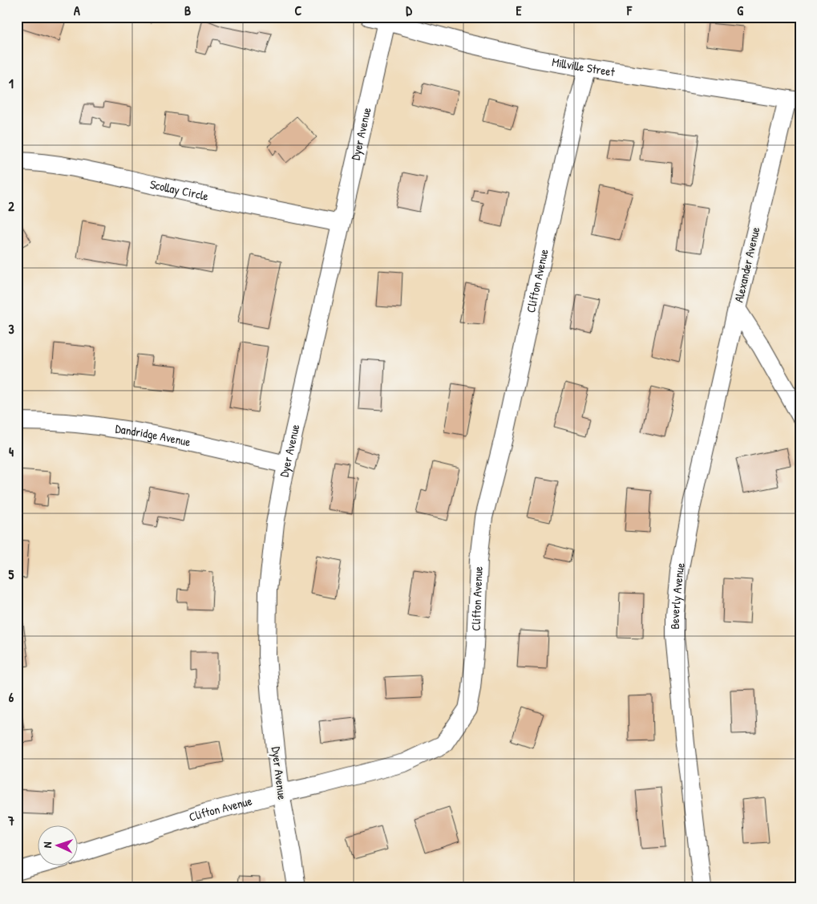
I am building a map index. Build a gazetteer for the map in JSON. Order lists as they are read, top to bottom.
{
  "streets": {
    "street": [
      "Millville Street",
      "Dyer Avenue",
      "Scollay Circle",
      "Alexander Avenue",
      "Clifton Avenue",
      "Dandridge Avenue",
      "Beverly Avenue"
    ]
  },
  "crossings": [
    ["Millville Street", "Dyer Avenue"],
    ["Millville Street", "Alexander Avenue"],
    ["Millville Street", "Clifton Avenue"],
    ["Dyer Avenue", "Scollay Circle"],
    ["Dyer Avenue", "Clifton Avenue"],
    ["Dyer Avenue", "Dandridge Avenue"],
    ["Alexander Avenue", "Beverly Avenue"]
  ],
  "north": "left",
  "grid": {
    "columns": [
      "A",
      "B",
      "C",
      "D",
      "E",
      "F",
      "G"
    ],
    "rows": [
      "1",
      "2",
      "3",
      "4",
      "5",
      "6",
      "7"
    ]
  }
}
